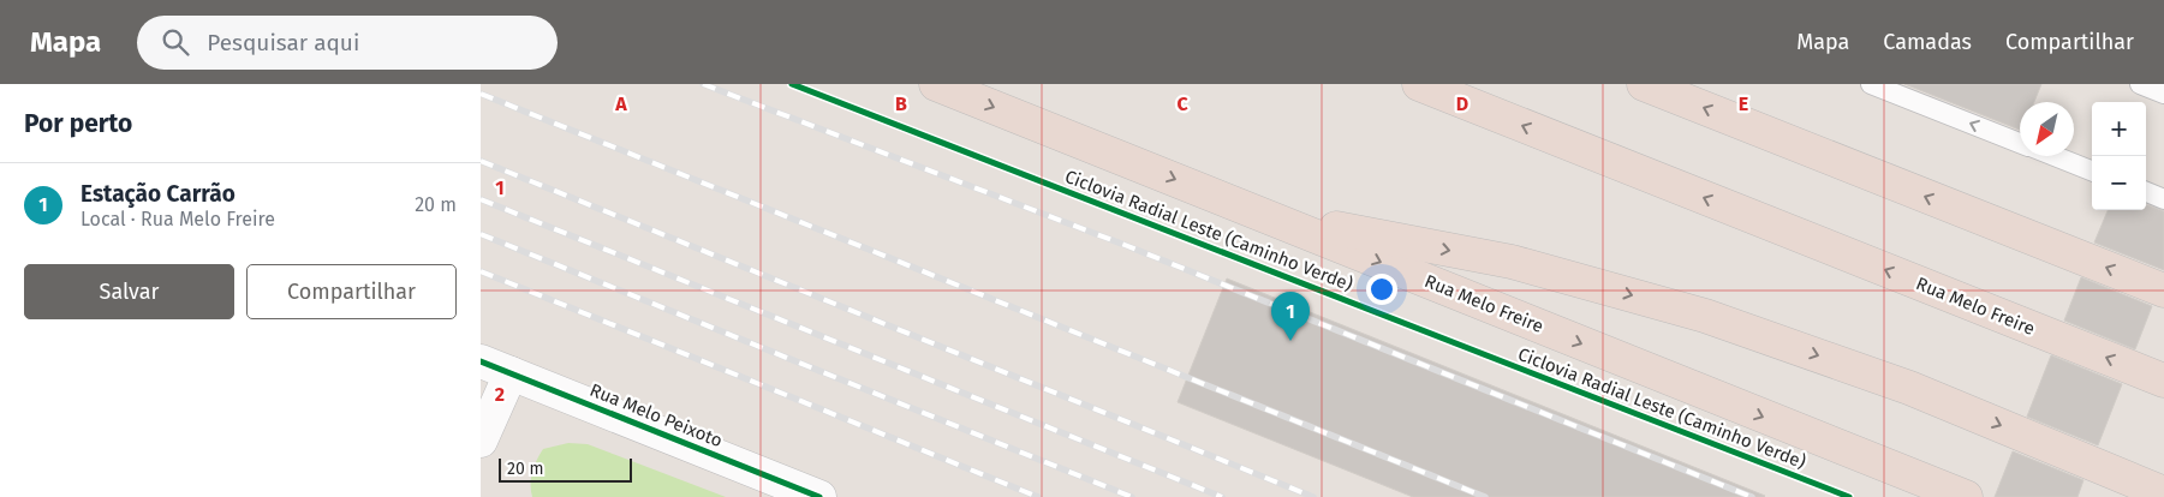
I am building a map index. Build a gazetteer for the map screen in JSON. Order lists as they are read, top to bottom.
{
  "streets": {
    "highway": ["Rua Melo Freire"],
    "main road": ["Rua Melo Peixoto"],
    "cycle path": ["Ciclovia Radial Leste (Caminho Verde)"]
  },
  "scale_bar": "20 m",
  "north": "bottom left",
  "page": {
    "header": "Mapa",
    "search": "Pesquisar aqui",
    "nav": ["Mapa", "Camadas", "Compartilhar"],
    "heading": "Por perto",
    "map_buttons": ["+", "−"],
    "list": [
      {
        "mark": "1",
        "name": "Estação Carrão",
        "note": "Local · Rua Melo Freire",
        "value": "20 m"
      }
    ],
    "buttons": ["Salvar", "Compartilhar"],
    "pins": "1",
    "scale": "20 m"
  },
  "grid": {
    "columns": [
      "A",
      "B",
      "C",
      "D",
      "E"
    ],
    "rows": ["1", "2"]
  }
}
